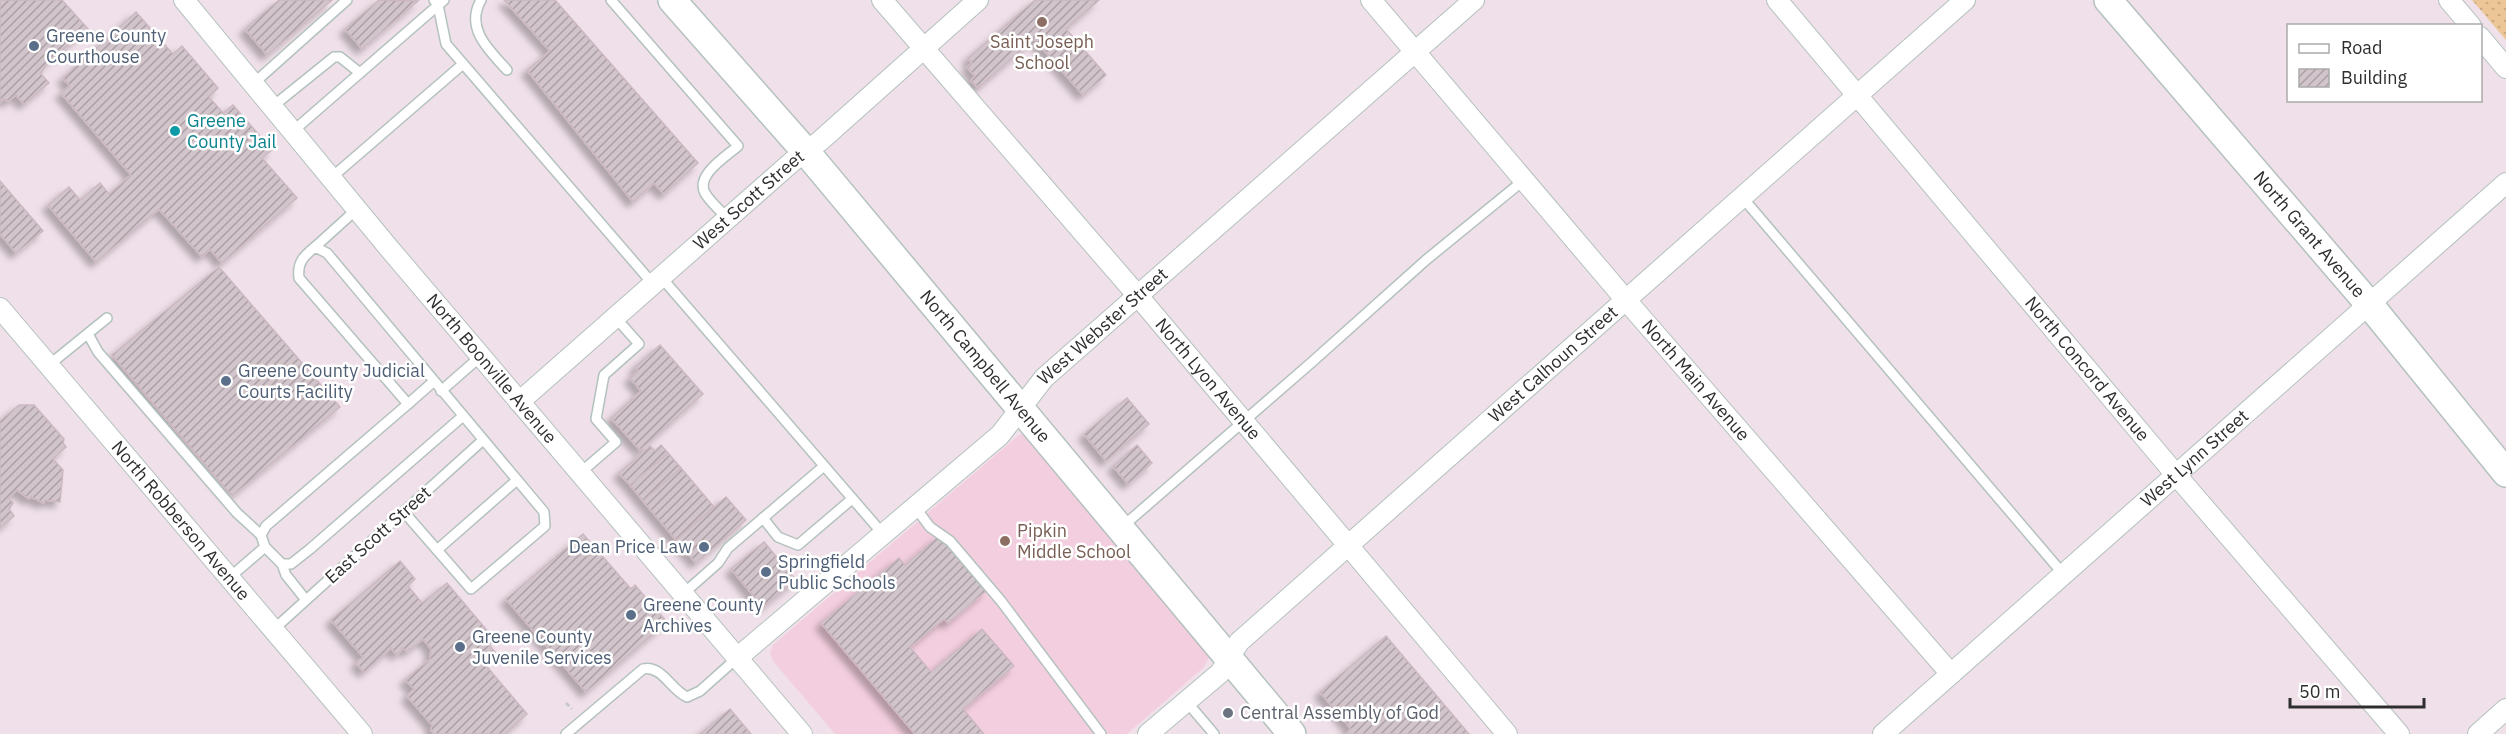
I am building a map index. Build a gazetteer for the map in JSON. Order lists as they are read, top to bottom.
{
  "streets": {
    "main road": ["North Grant Avenue", "North Campbell Avenue"],
    "street": [
      "West Scott Street",
      "West Webster Street",
      "West Calhoun Street",
      "North Boonville Avenue",
      "North Concord Avenue",
      "North Lyon Avenue",
      "North Main Avenue",
      "West Lynn Street",
      "North Robberson Avenue"
    ],
    "lane": ["East Scott Street"]
  },
  "crossings": [
    ["West Scott Street", "North Campbell Avenue"],
    ["West Scott Street", "North Boonville Avenue"],
    ["West Scott Street", "North Lyon Avenue"],
    ["North Grant Avenue", "West Lynn Street"],
    ["West Webster Street", "North Campbell Avenue"],
    ["West Webster Street", "North Boonville Avenue"],
    ["West Webster Street", "North Lyon Avenue"],
    ["West Webster Street", "North Main Avenue"],
    ["West Calhoun Street", "North Campbell Avenue"],
    ["West Calhoun Street", "North Concord Avenue"],
    ["West Calhoun Street", "North Lyon Avenue"],
    ["West Calhoun Street", "North Main Avenue"],
    ["North Concord Avenue", "West Lynn Street"],
    ["North Main Avenue", "West Lynn Street"],
    ["North Robberson Avenue", "East Scott Street"]
  ],
  "places": [
    "Saint Joseph School",
    "Greene County Courthouse",
    "Greene County Jail",
    "Greene County Judicial Courts Facility",
    "Pipkin Middle School",
    "Dean Price Law",
    "Springfield Public Schools",
    "Greene County Archives",
    "Greene County Juvenile Services",
    "Central Assembly of God"
  ],
  "legend": ["Road", "Building"],
  "scale_bar": "50 m"
}
